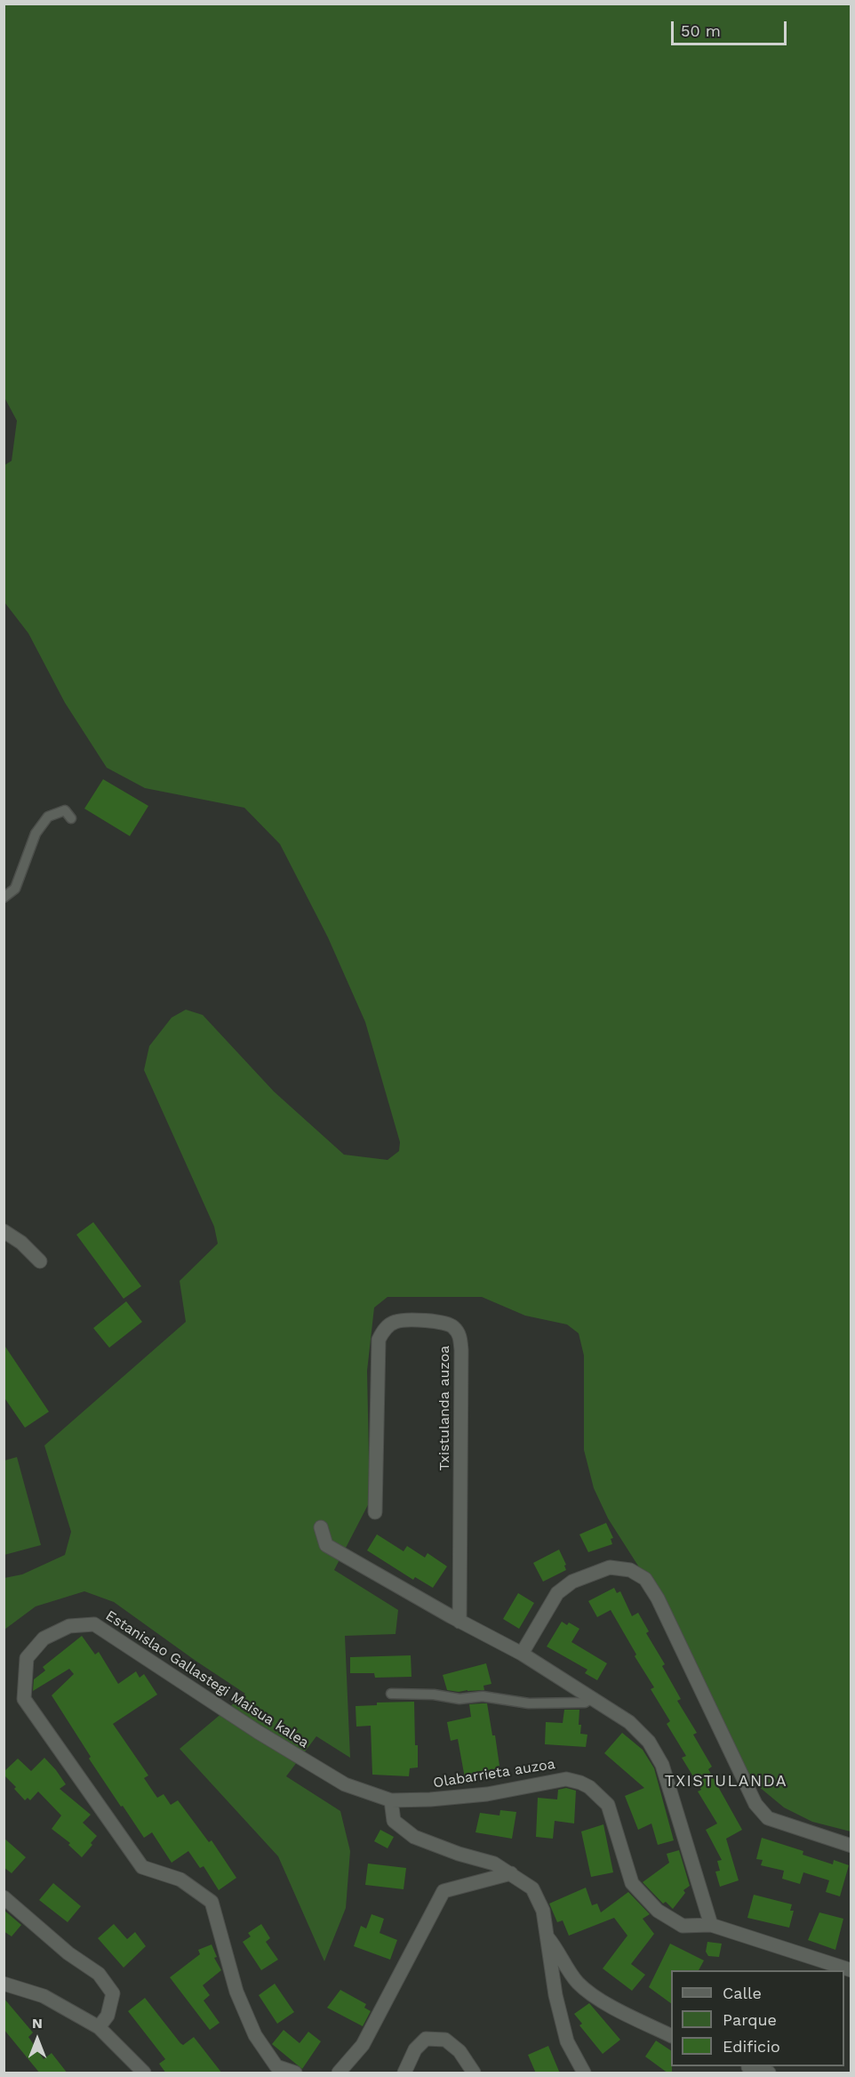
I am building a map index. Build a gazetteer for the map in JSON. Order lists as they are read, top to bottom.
{
  "streets": {
    "street": ["Txistulanda auzoa", "Estanislao Gallastegi Maisua kalea", "Olabarrieta auzoa"]
  },
  "crossings": [
    ["Estanislao Gallastegi Maisua kalea", "Olabarrieta auzoa"]
  ],
  "districts": ["TXISTULANDA"],
  "legend": ["Calle", "Parque", "Edificio"],
  "scale_bar": "50 m",
  "north": "top"
}
